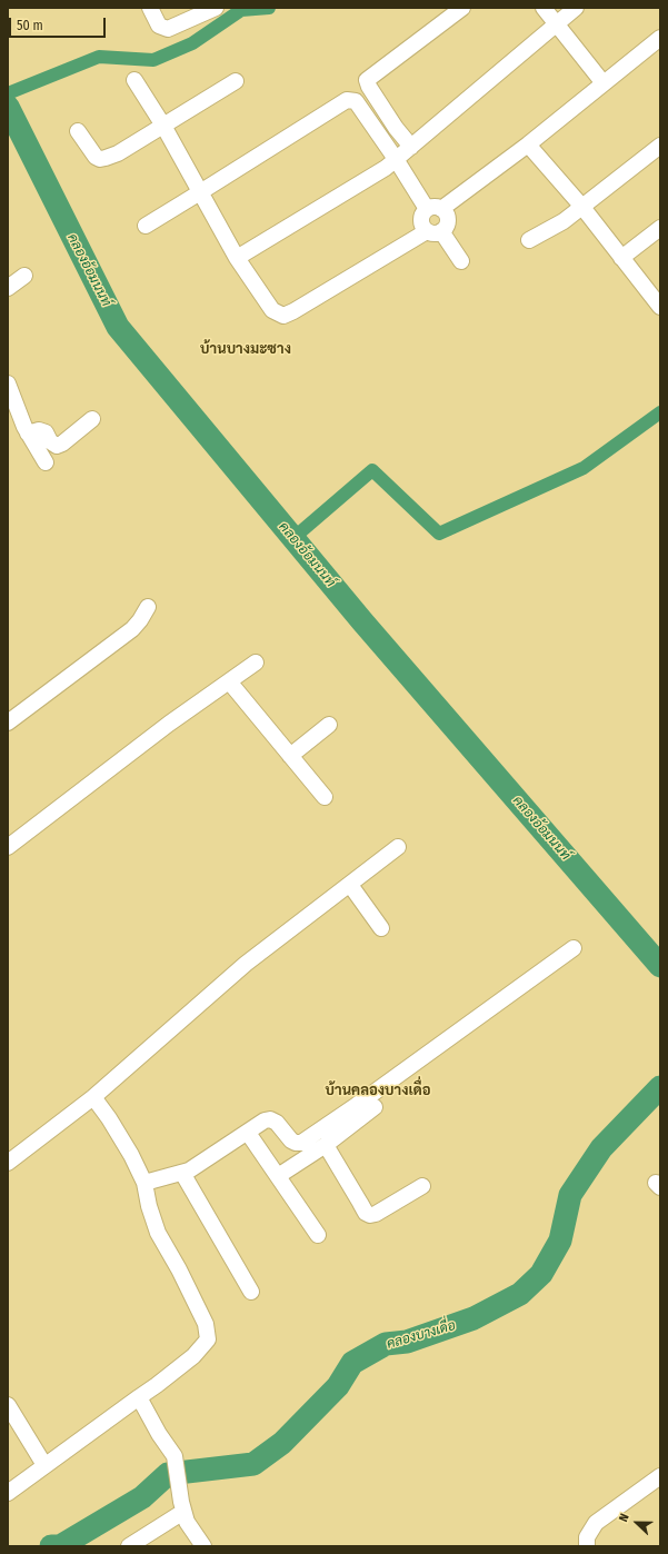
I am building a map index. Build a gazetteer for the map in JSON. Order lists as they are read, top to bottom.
{
  "districts": ["บ้านบางมะซาง", "บ้านคลองบางเดื่อ"],
  "water": ["คลองอ้อมนนท์", "คลองบางเดื่อ"],
  "scale_bar": "50 m",
  "north": "left"
}
